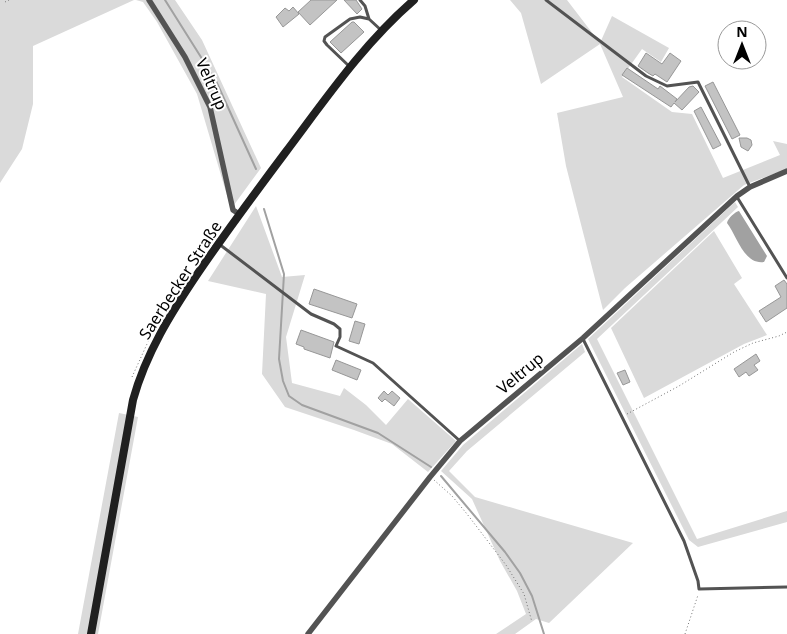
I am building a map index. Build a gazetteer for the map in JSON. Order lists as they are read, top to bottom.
{
  "streets": {
    "main road": ["Saerbecker Straße"],
    "street": ["Veltrup"]
  },
  "crossings": [
    ["Veltrup", "Saerbecker Straße"]
  ],
  "north": "top"
}
